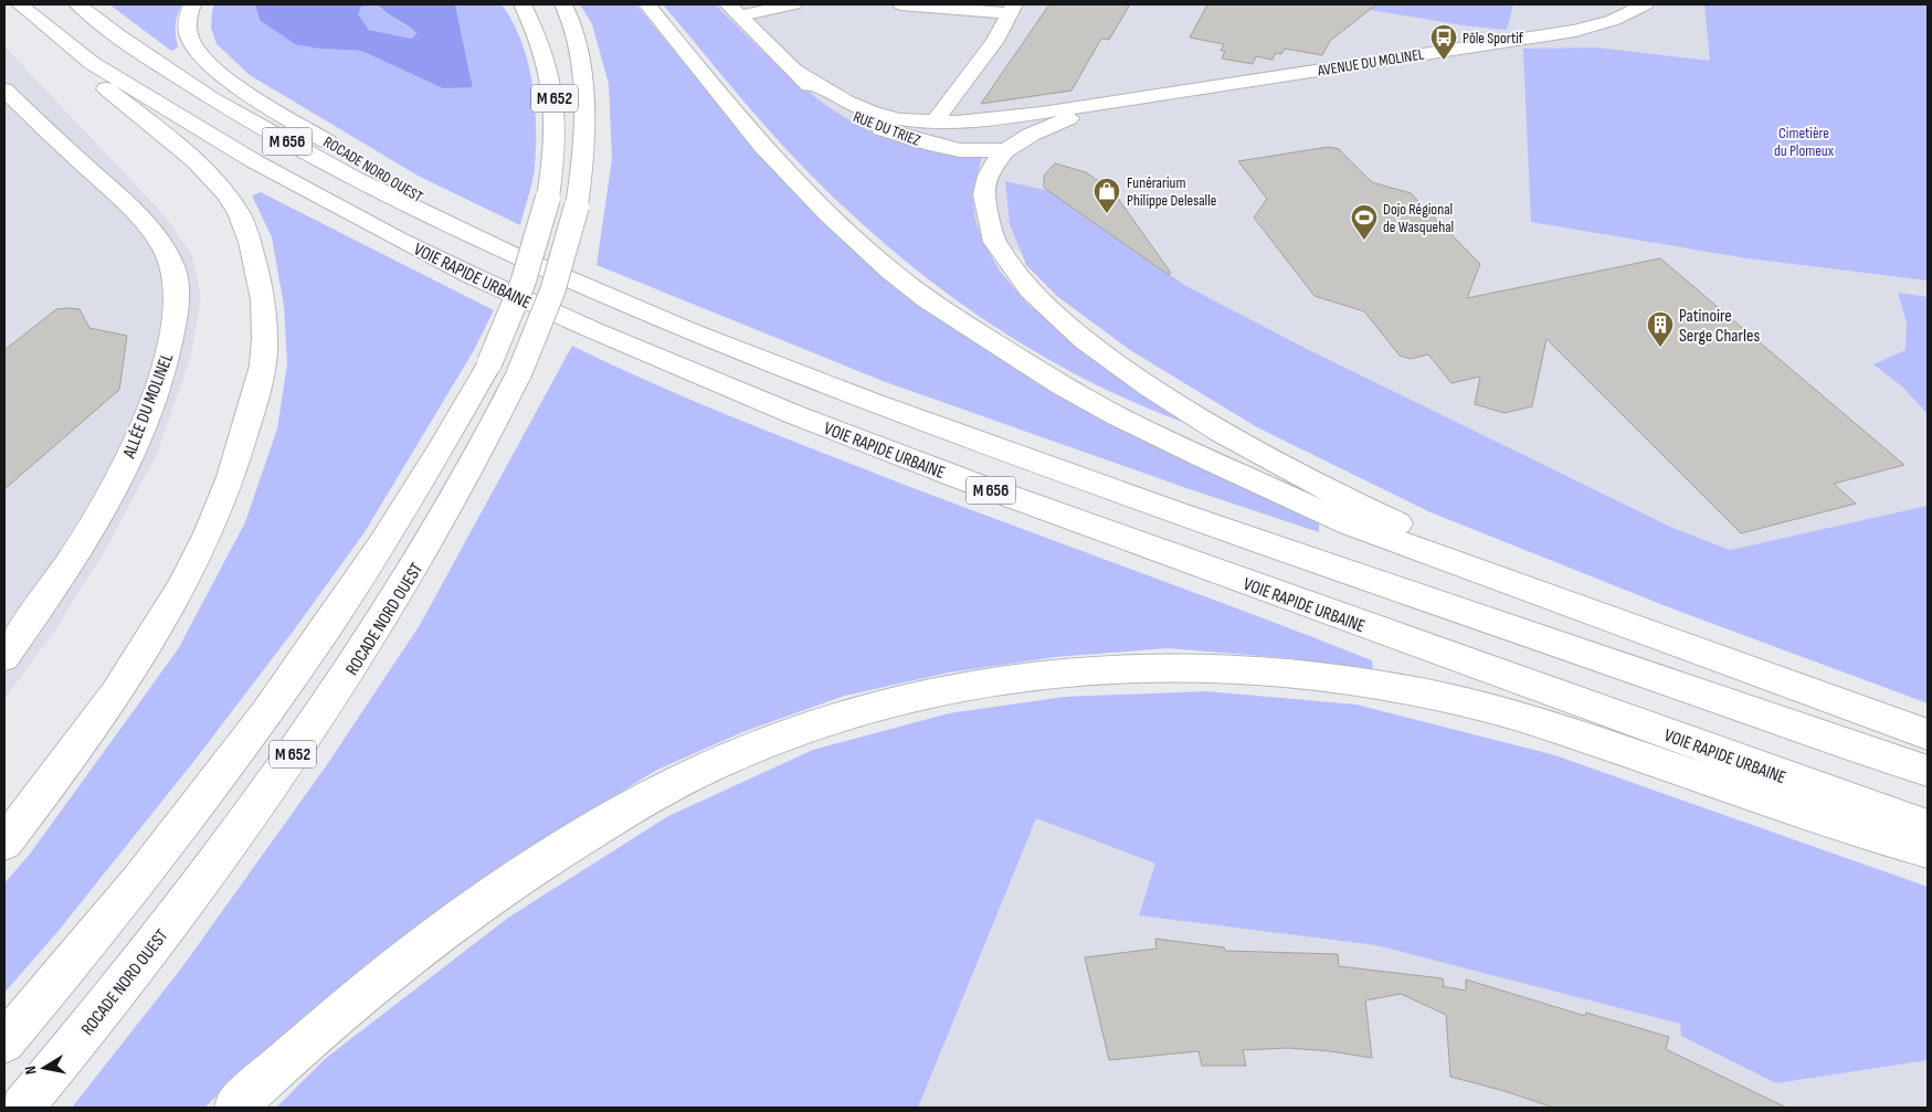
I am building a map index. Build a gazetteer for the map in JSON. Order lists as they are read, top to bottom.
{
  "streets": {
    "main road": [
      "AVENUE DU MOLINEL",
      "M 652",
      "RUE DU TRIEZ",
      "M 656",
      "ROCADE NORD OUEST",
      "VOIE RAPIDE URBAINE",
      "ALLÉE DU MOLINEL"
    ]
  },
  "crossings": [
    ["AVENUE DU MOLINEL", "RUE DU TRIEZ"],
    ["M 652", "ROCADE NORD OUEST"],
    ["ROCADE NORD OUEST", "VOIE RAPIDE URBAINE"]
  ],
  "parks": ["Cimetière du Plomeux"],
  "places": {
    "bus stop": ["Pôle Sportif"],
    "shop": ["Funérarium Philippe Delesalle"],
    "sports": ["Dojo Régional de Wasquehal"],
    "building": ["Patinoire Serge Charles"]
  },
  "north": "left"
}
